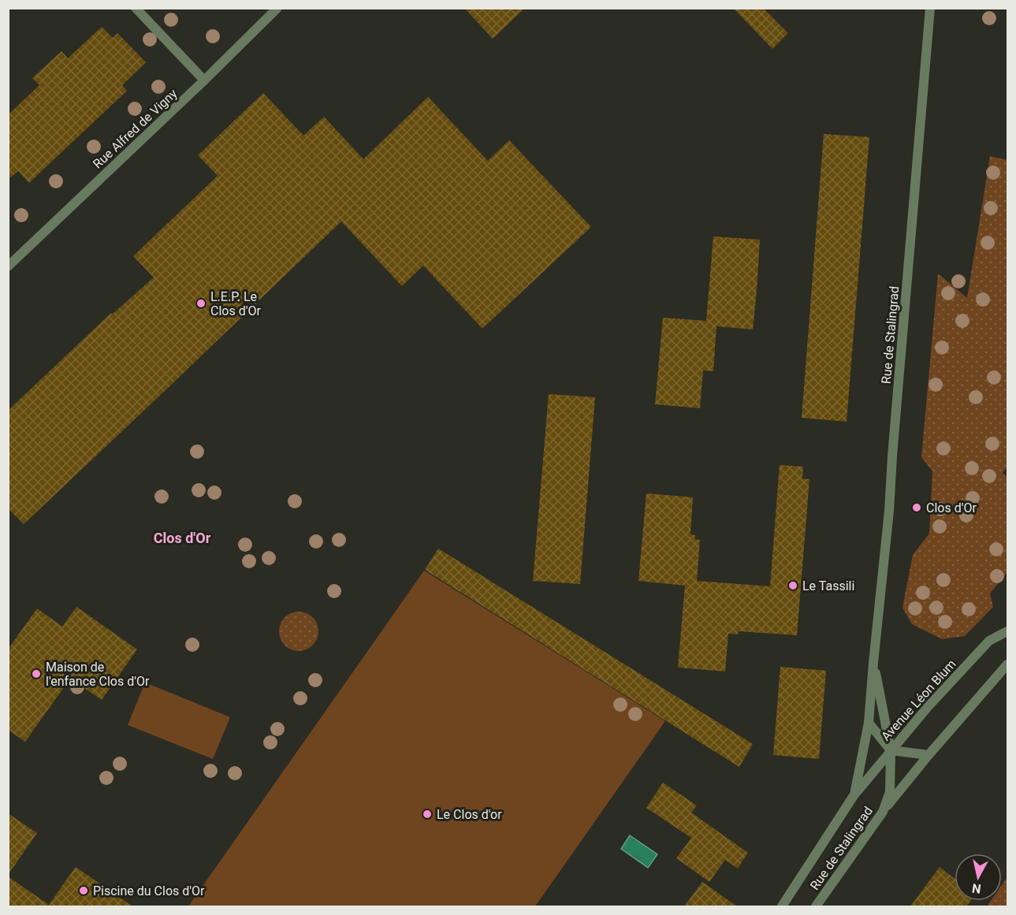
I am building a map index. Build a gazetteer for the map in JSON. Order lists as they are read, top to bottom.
{
  "streets": {
    "street": ["Rue Alfred de Vigny", "Rue de Stalingrad", "Avenue Léon Blum"]
  },
  "crossings": [
    ["Rue de Stalingrad", "Avenue Léon Blum"]
  ],
  "districts": ["Clos d'Or"],
  "places": [
    "L.E.P. Le Clos d'Or",
    "Clos d'Or",
    "Le Tassili",
    "Maison de l'enfance Clos d'Or",
    "Le Clos d'or",
    "Piscine du Clos d'Or"
  ],
  "north": "bottom"
}
